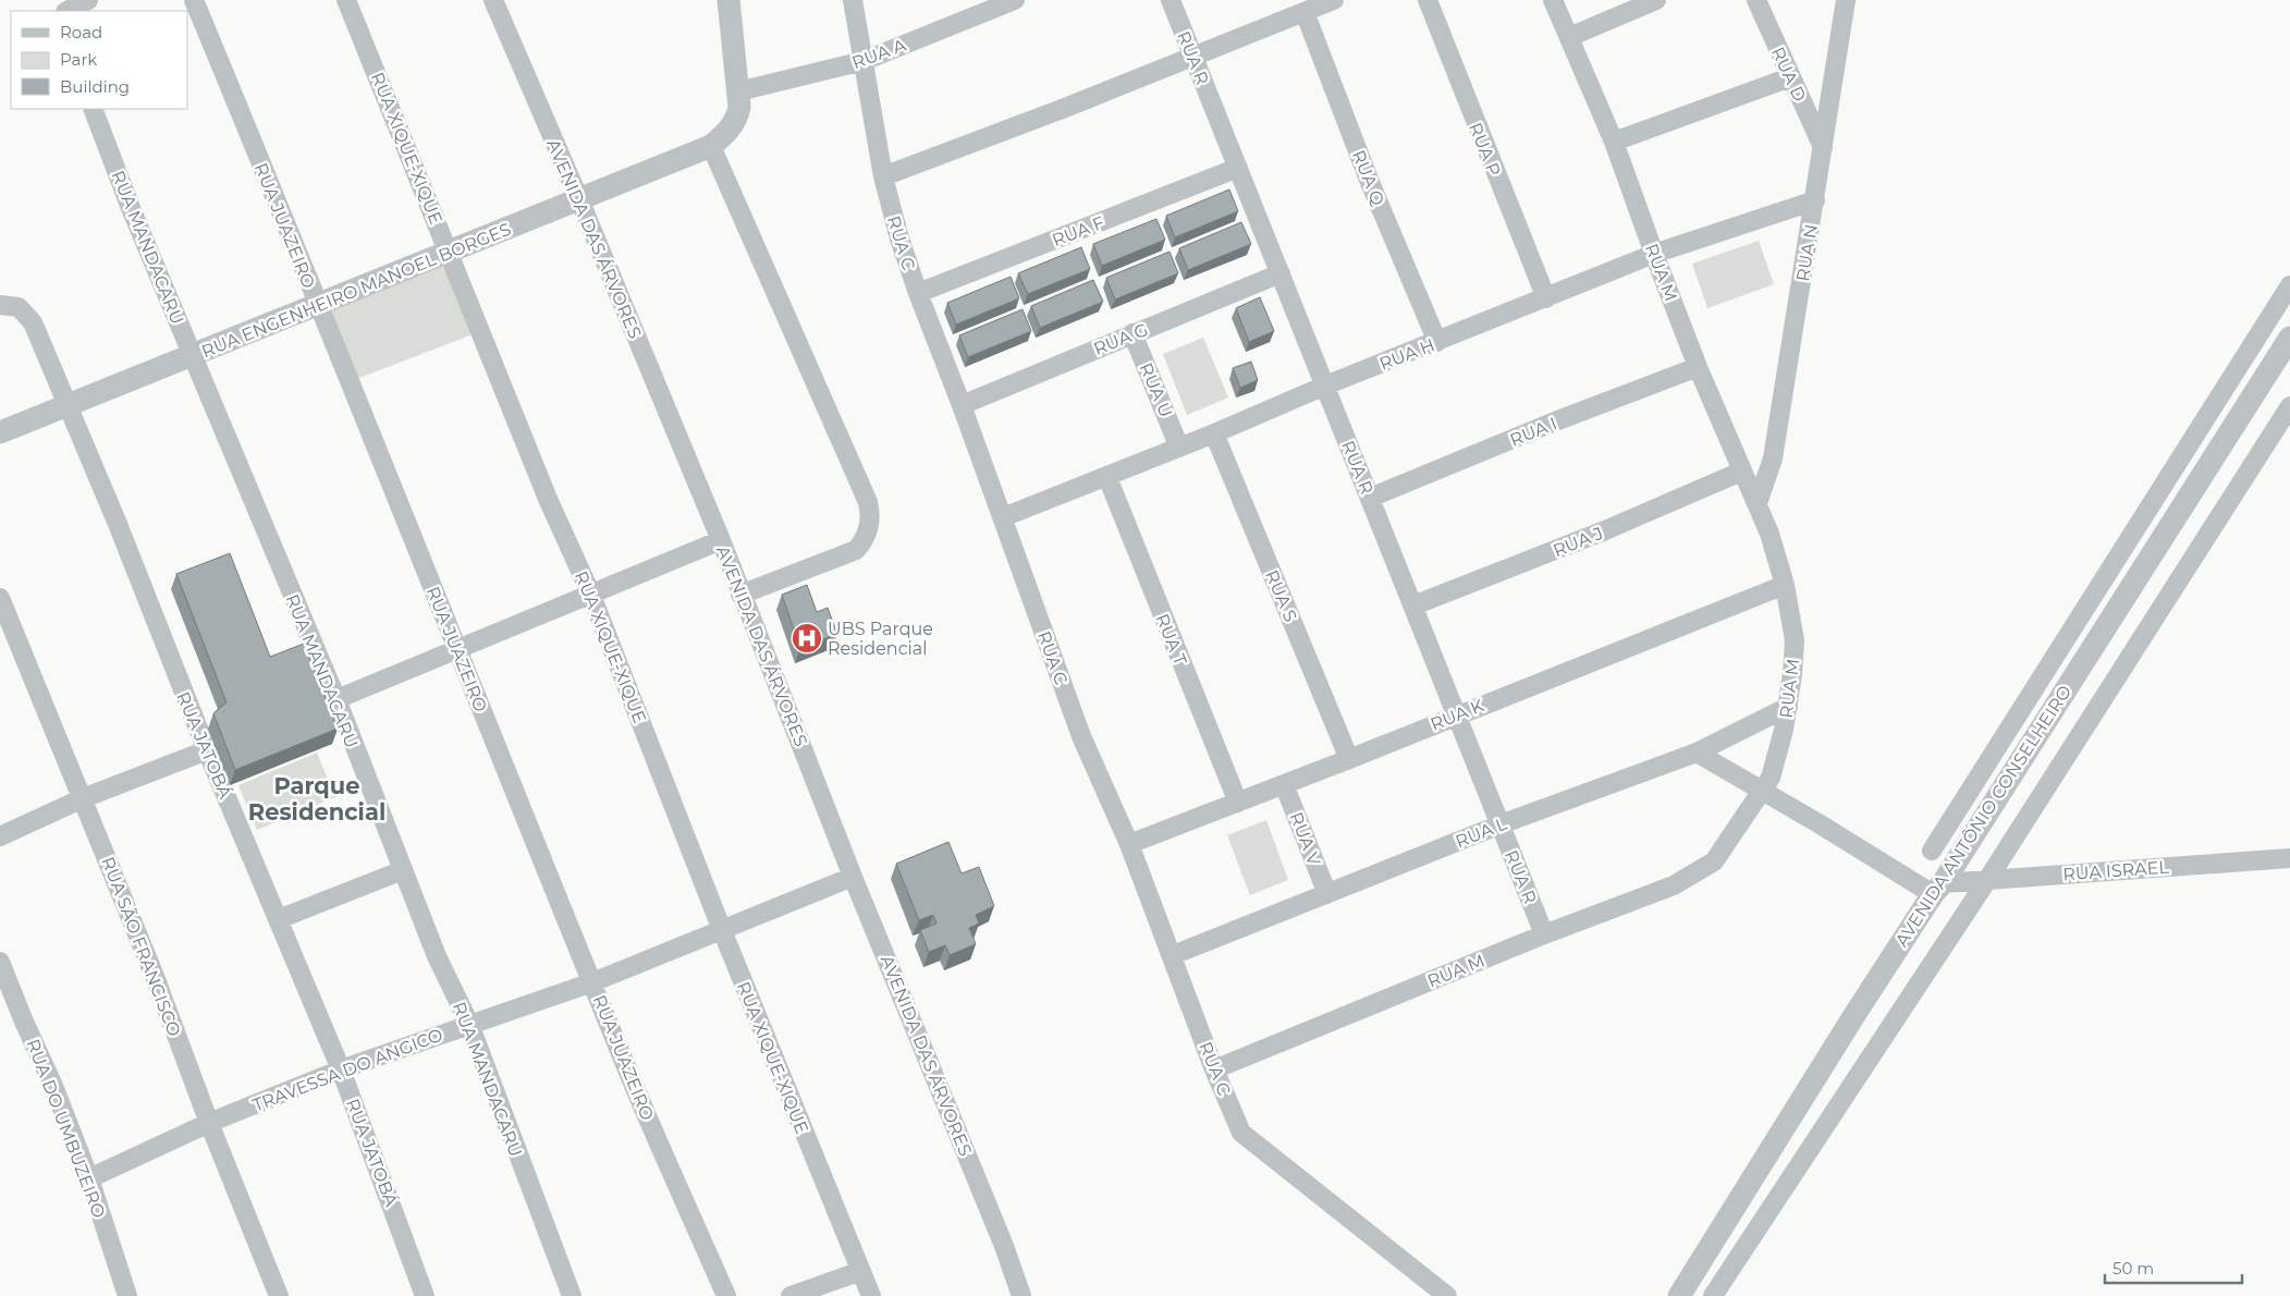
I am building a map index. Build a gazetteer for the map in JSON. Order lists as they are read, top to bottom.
{
  "streets": {
    "street": [
      "RUA A",
      "RUA R",
      "RUA D",
      "RUA XIQUE-XIQUE",
      "RUA P",
      "RUA Q",
      "RUA JUAZEIRO",
      "RUA F",
      "AVENIDA DAS ÁRVORES",
      "RUA C",
      "RUA MANDACARU",
      "RUA N",
      "RUA M",
      "RUA ENGENHEIRO MANOEL BORGES",
      "RUA G",
      "RUA H",
      "RUA U",
      "RUA I",
      "RUA J",
      "RUA S",
      "RUA T",
      "RUA K",
      "RUA JATOBÁ",
      "AVENIDA ANTÔNIO CONSELHEIRO",
      "RUA L",
      "RUA V",
      "RUA ISRAEL",
      "RUA SÃO FRANCISCO",
      "TRAVESSA DO ANGICO",
      "RUA DO UMBUZEIRO"
    ]
  },
  "crossings": [
    ["RUA A", "RUA C"],
    ["RUA R", "RUA F"],
    ["RUA R", "RUA M"],
    ["RUA R", "RUA G"],
    ["RUA R", "RUA H"],
    ["RUA R", "RUA I"],
    ["RUA R", "RUA J"],
    ["RUA R", "RUA K"],
    ["RUA R", "RUA L"],
    ["RUA D", "RUA N"],
    ["RUA XIQUE-XIQUE", "RUA ENGENHEIRO MANOEL BORGES"],
    ["RUA XIQUE-XIQUE", "TRAVESSA DO ANGICO"],
    ["RUA P", "RUA H"],
    ["RUA Q", "RUA H"],
    ["RUA JUAZEIRO", "RUA ENGENHEIRO MANOEL BORGES"],
    ["RUA JUAZEIRO", "TRAVESSA DO ANGICO"],
    ["RUA F", "RUA C"],
    ["AVENIDA DAS ÁRVORES", "RUA ENGENHEIRO MANOEL BORGES"],
    ["AVENIDA DAS ÁRVORES", "TRAVESSA DO ANGICO"],
    ["RUA C", "RUA M"],
    ["RUA C", "RUA G"],
    ["RUA C", "RUA H"],
    ["RUA C", "RUA K"],
    ["RUA C", "RUA L"],
    ["RUA MANDACARU", "RUA ENGENHEIRO MANOEL BORGES"],
    ["RUA MANDACARU", "TRAVESSA DO ANGICO"],
    ["RUA N", "RUA M"],
    ["RUA N", "RUA H"],
    ["RUA M", "RUA H"],
    ["RUA M", "RUA I"],
    ["RUA M", "RUA J"],
    ["RUA M", "RUA K"],
    ["RUA M", "RUA L"],
    ["RUA ENGENHEIRO MANOEL BORGES", "RUA JATOBÁ"],
    ["RUA G", "RUA U"],
    ["RUA H", "RUA U"],
    ["RUA H", "RUA S"],
    ["RUA H", "RUA T"],
    ["RUA S", "RUA K"],
    ["RUA T", "RUA K"],
    ["RUA K", "RUA V"],
    ["RUA JATOBÁ", "TRAVESSA DO ANGICO"],
    ["AVENIDA ANTÔNIO CONSELHEIRO", "RUA ISRAEL"],
    ["RUA L", "RUA V"],
    ["RUA SÃO FRANCISCO", "TRAVESSA DO ANGICO"],
    ["TRAVESSA DO ANGICO", "RUA DO UMBUZEIRO"]
  ],
  "districts": ["Parque Residencial"],
  "places": {
    "hospital": ["UBS Parque Residencial"]
  },
  "legend": ["Road", "Park", "Building"],
  "scale_bar": "50 m"
}
